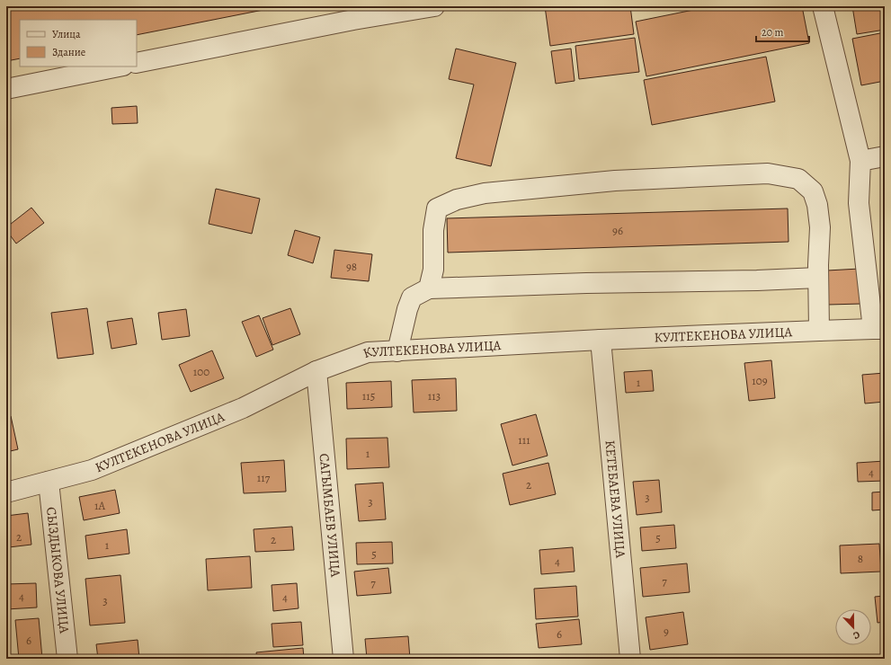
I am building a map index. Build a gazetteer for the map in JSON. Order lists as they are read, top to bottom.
{
  "streets": {
    "street": [
      "КУЛТЕКЕНОВА УЛИЦА",
      "КЕТЕБАЕВА УЛИЦА",
      "САГЫМБАЕВ УЛИЦА",
      "СЫЗДЫКОВА УЛИЦА"
    ]
  },
  "crossings": [
    ["КУЛТЕКЕНОВА УЛИЦА", "КЕТЕБАЕВА УЛИЦА"],
    ["КУЛТЕКЕНОВА УЛИЦА", "САГЫМБАЕВ УЛИЦА"],
    ["КУЛТЕКЕНОВА УЛИЦА", "СЫЗДЫКОВА УЛИЦА"]
  ],
  "house_numbers": [
    "96",
    "98",
    "100",
    "109",
    "1",
    "115",
    "113",
    "111",
    "1",
    "4",
    "117",
    "2",
    "3",
    "3",
    "1А",
    "2",
    "5",
    "2",
    "1",
    "5",
    "8",
    "4",
    "7",
    "7",
    "4",
    "4",
    "3",
    "9",
    "6",
    "6"
  ],
  "legend": ["Улица", "Здание"],
  "scale_bar": "20 m",
  "north": "bottom"
}
